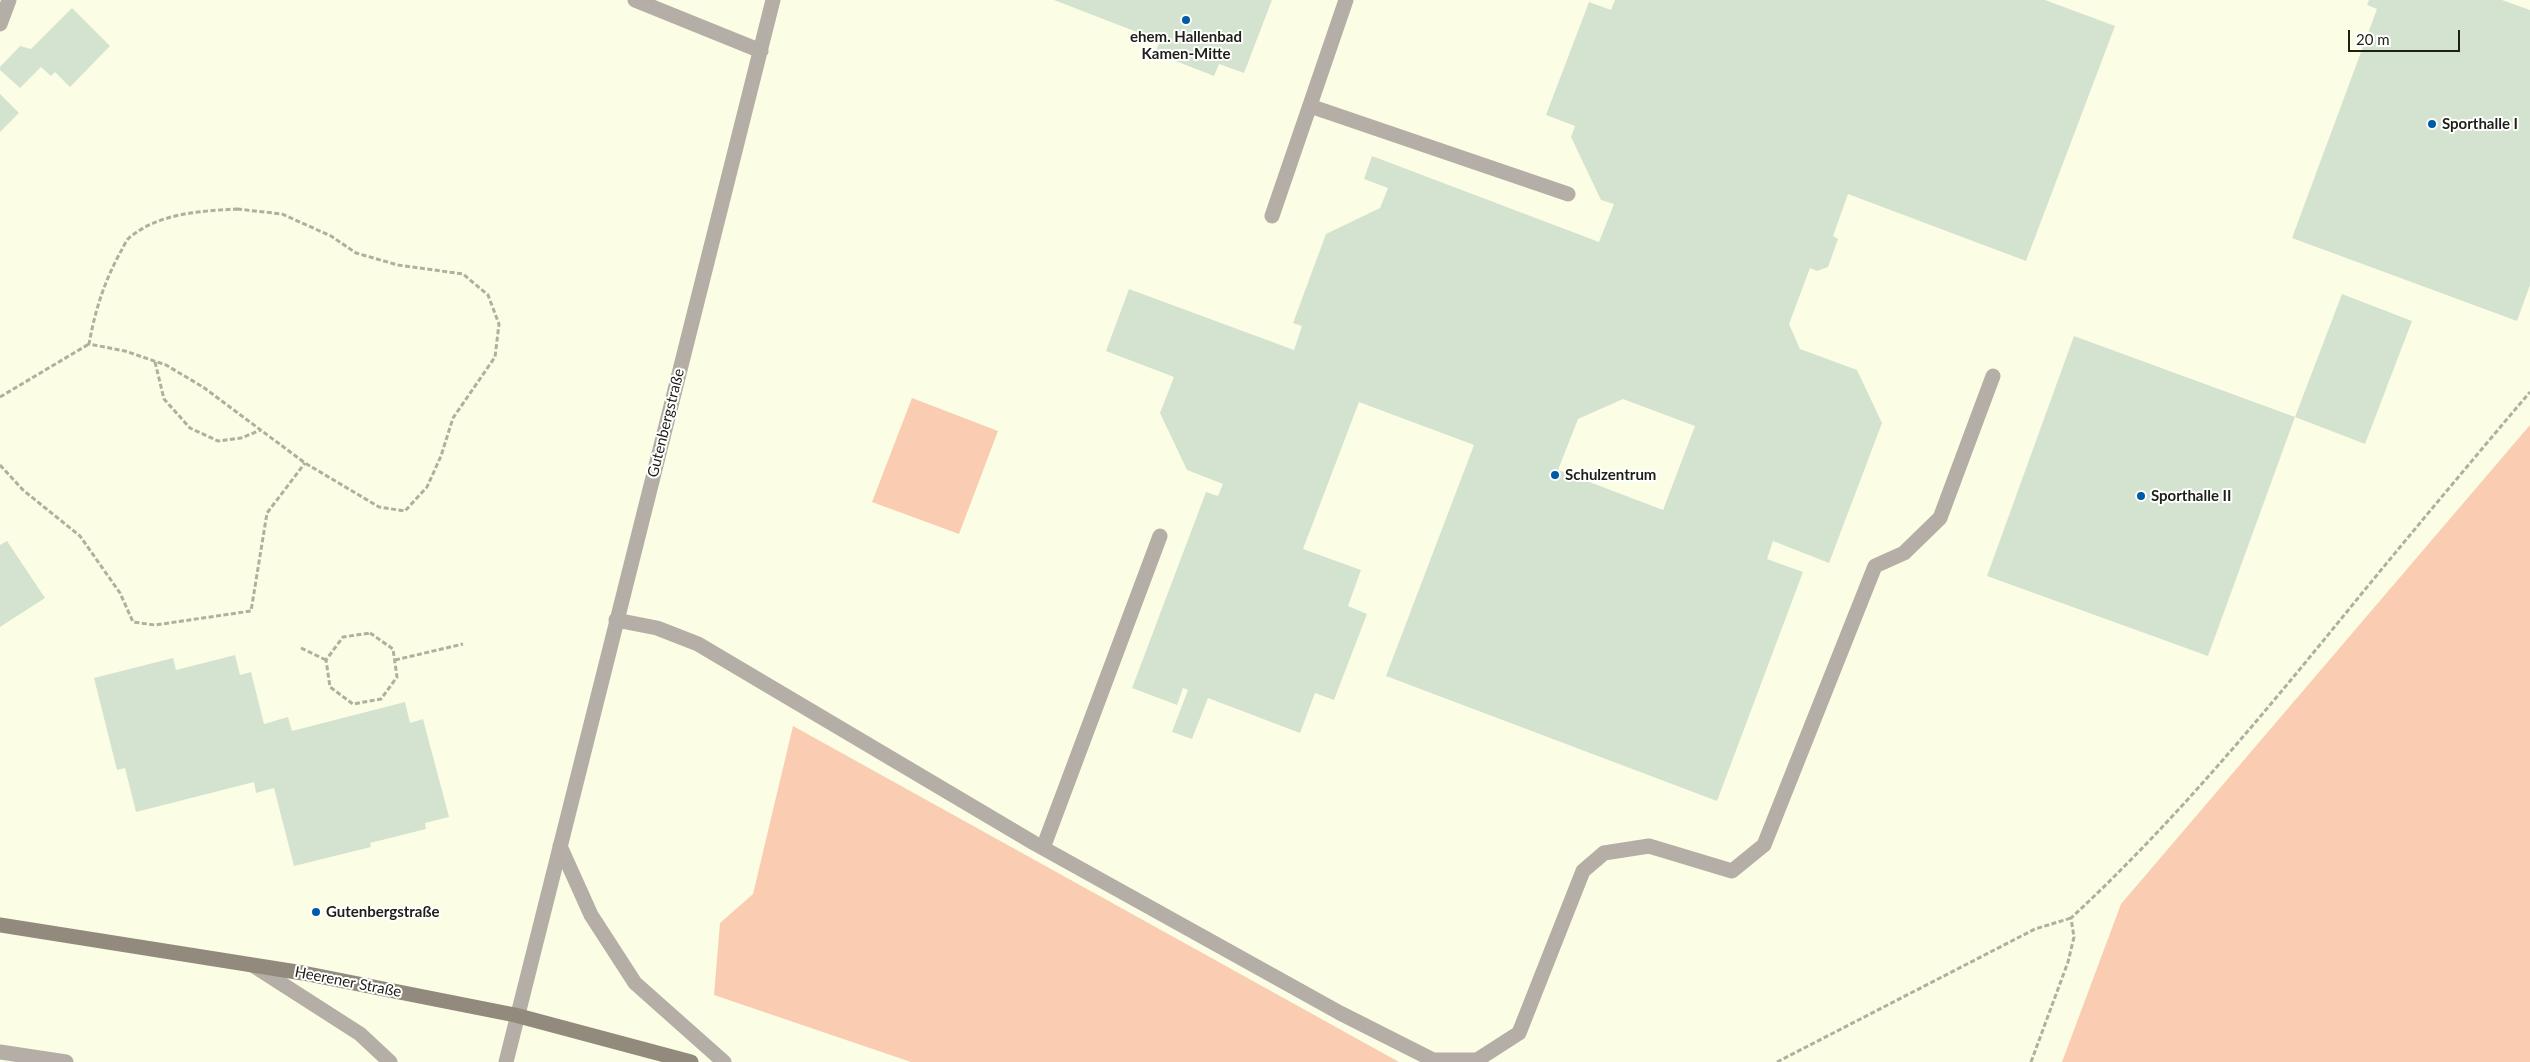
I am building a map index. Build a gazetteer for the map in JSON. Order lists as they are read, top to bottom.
{
  "streets": {
    "main road": ["Heerener Straße"],
    "street": ["Gutenbergstraße"]
  },
  "crossings": [
    ["Gutenbergstraße", "Heerener Straße"]
  ],
  "places": [
    "ehem. Hallenbad Kamen-Mitte",
    "Sporthalle I",
    "Schulzentrum",
    "Sporthalle II",
    "Gutenbergstraße"
  ],
  "scale_bar": "20 m"
}
